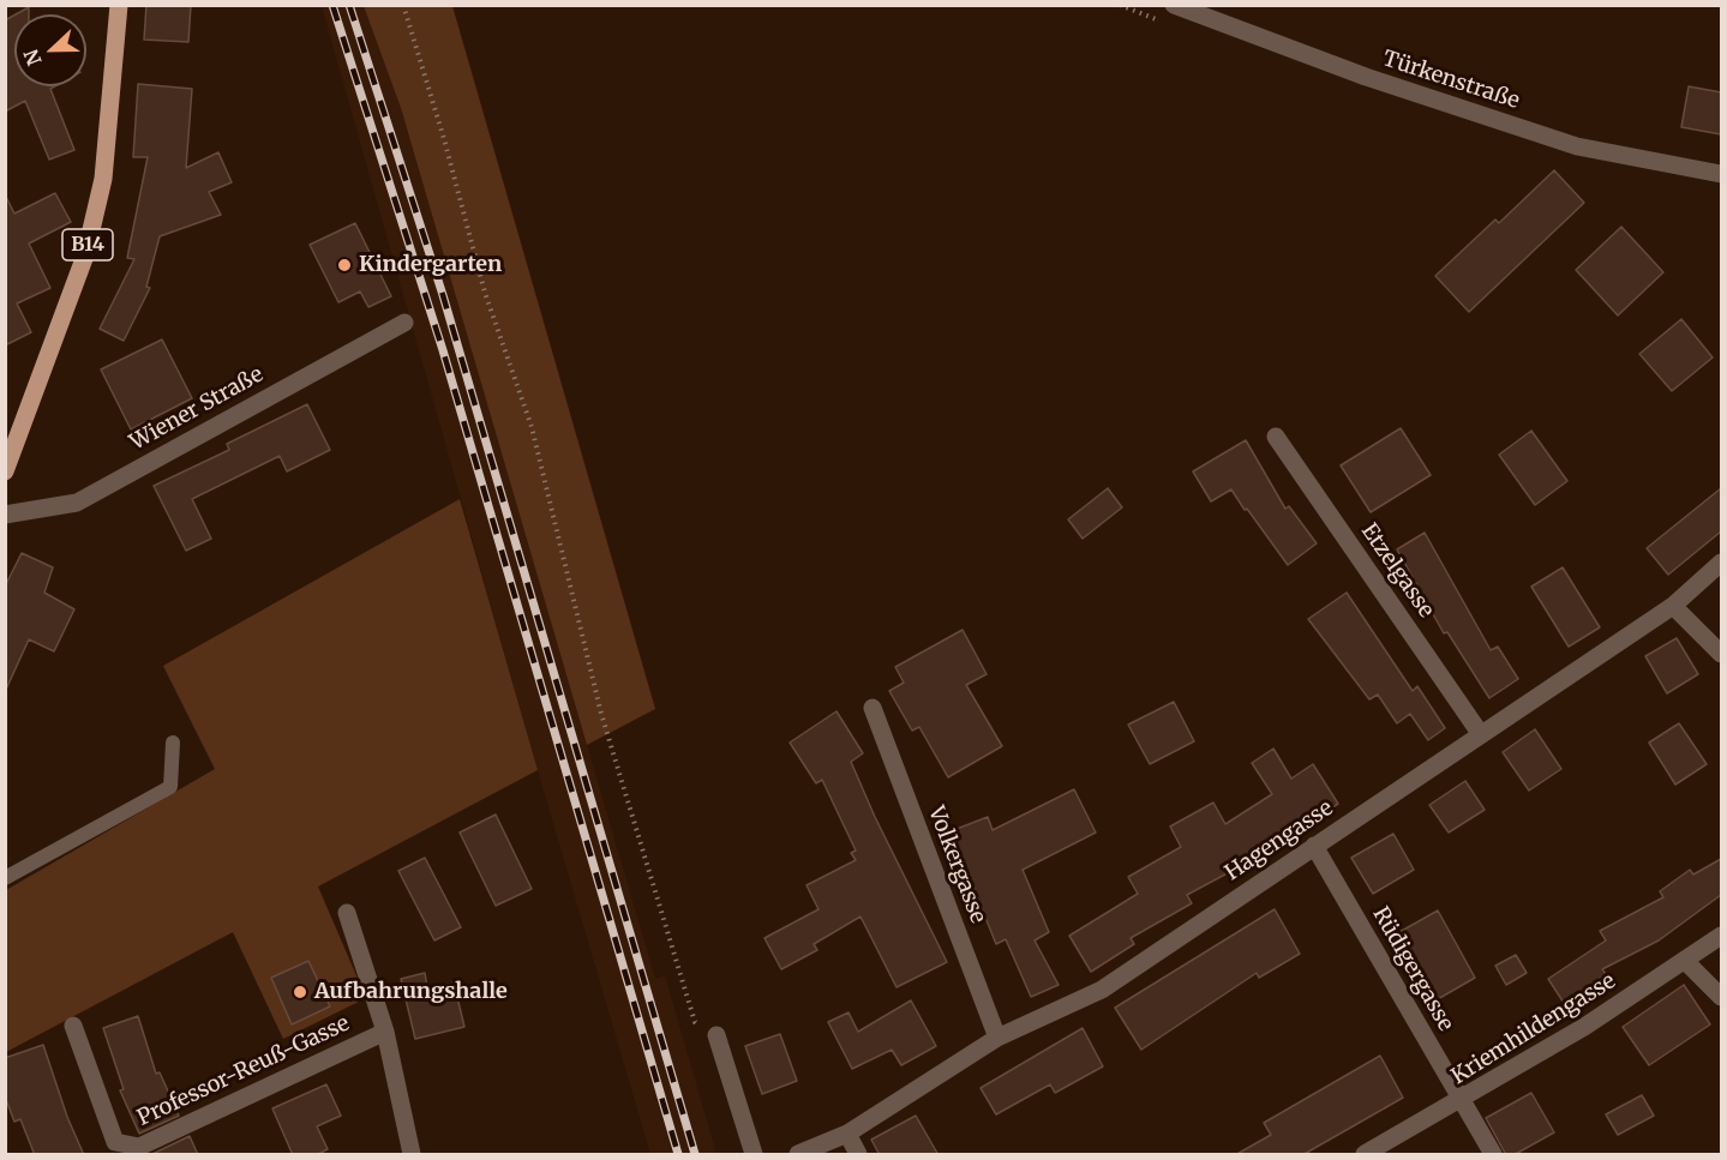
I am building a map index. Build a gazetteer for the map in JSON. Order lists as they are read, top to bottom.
{
  "streets": {
    "main road": ["B14"],
    "street": [
      "Türkenstraße",
      "Wiener Straße",
      "Etzelgasse",
      "Hagengasse",
      "Volkergasse",
      "Rüdigergasse",
      "Kriemhildengasse",
      "Professor-Reuß-Gasse"
    ]
  },
  "crossings": [
    ["Etzelgasse", "Hagengasse"],
    ["Hagengasse", "Volkergasse"],
    ["Hagengasse", "Rüdigergasse"],
    ["Rüdigergasse", "Kriemhildengasse"]
  ],
  "places": ["Kindergarten", "Aufbahrungshalle"],
  "north": "left"
}
